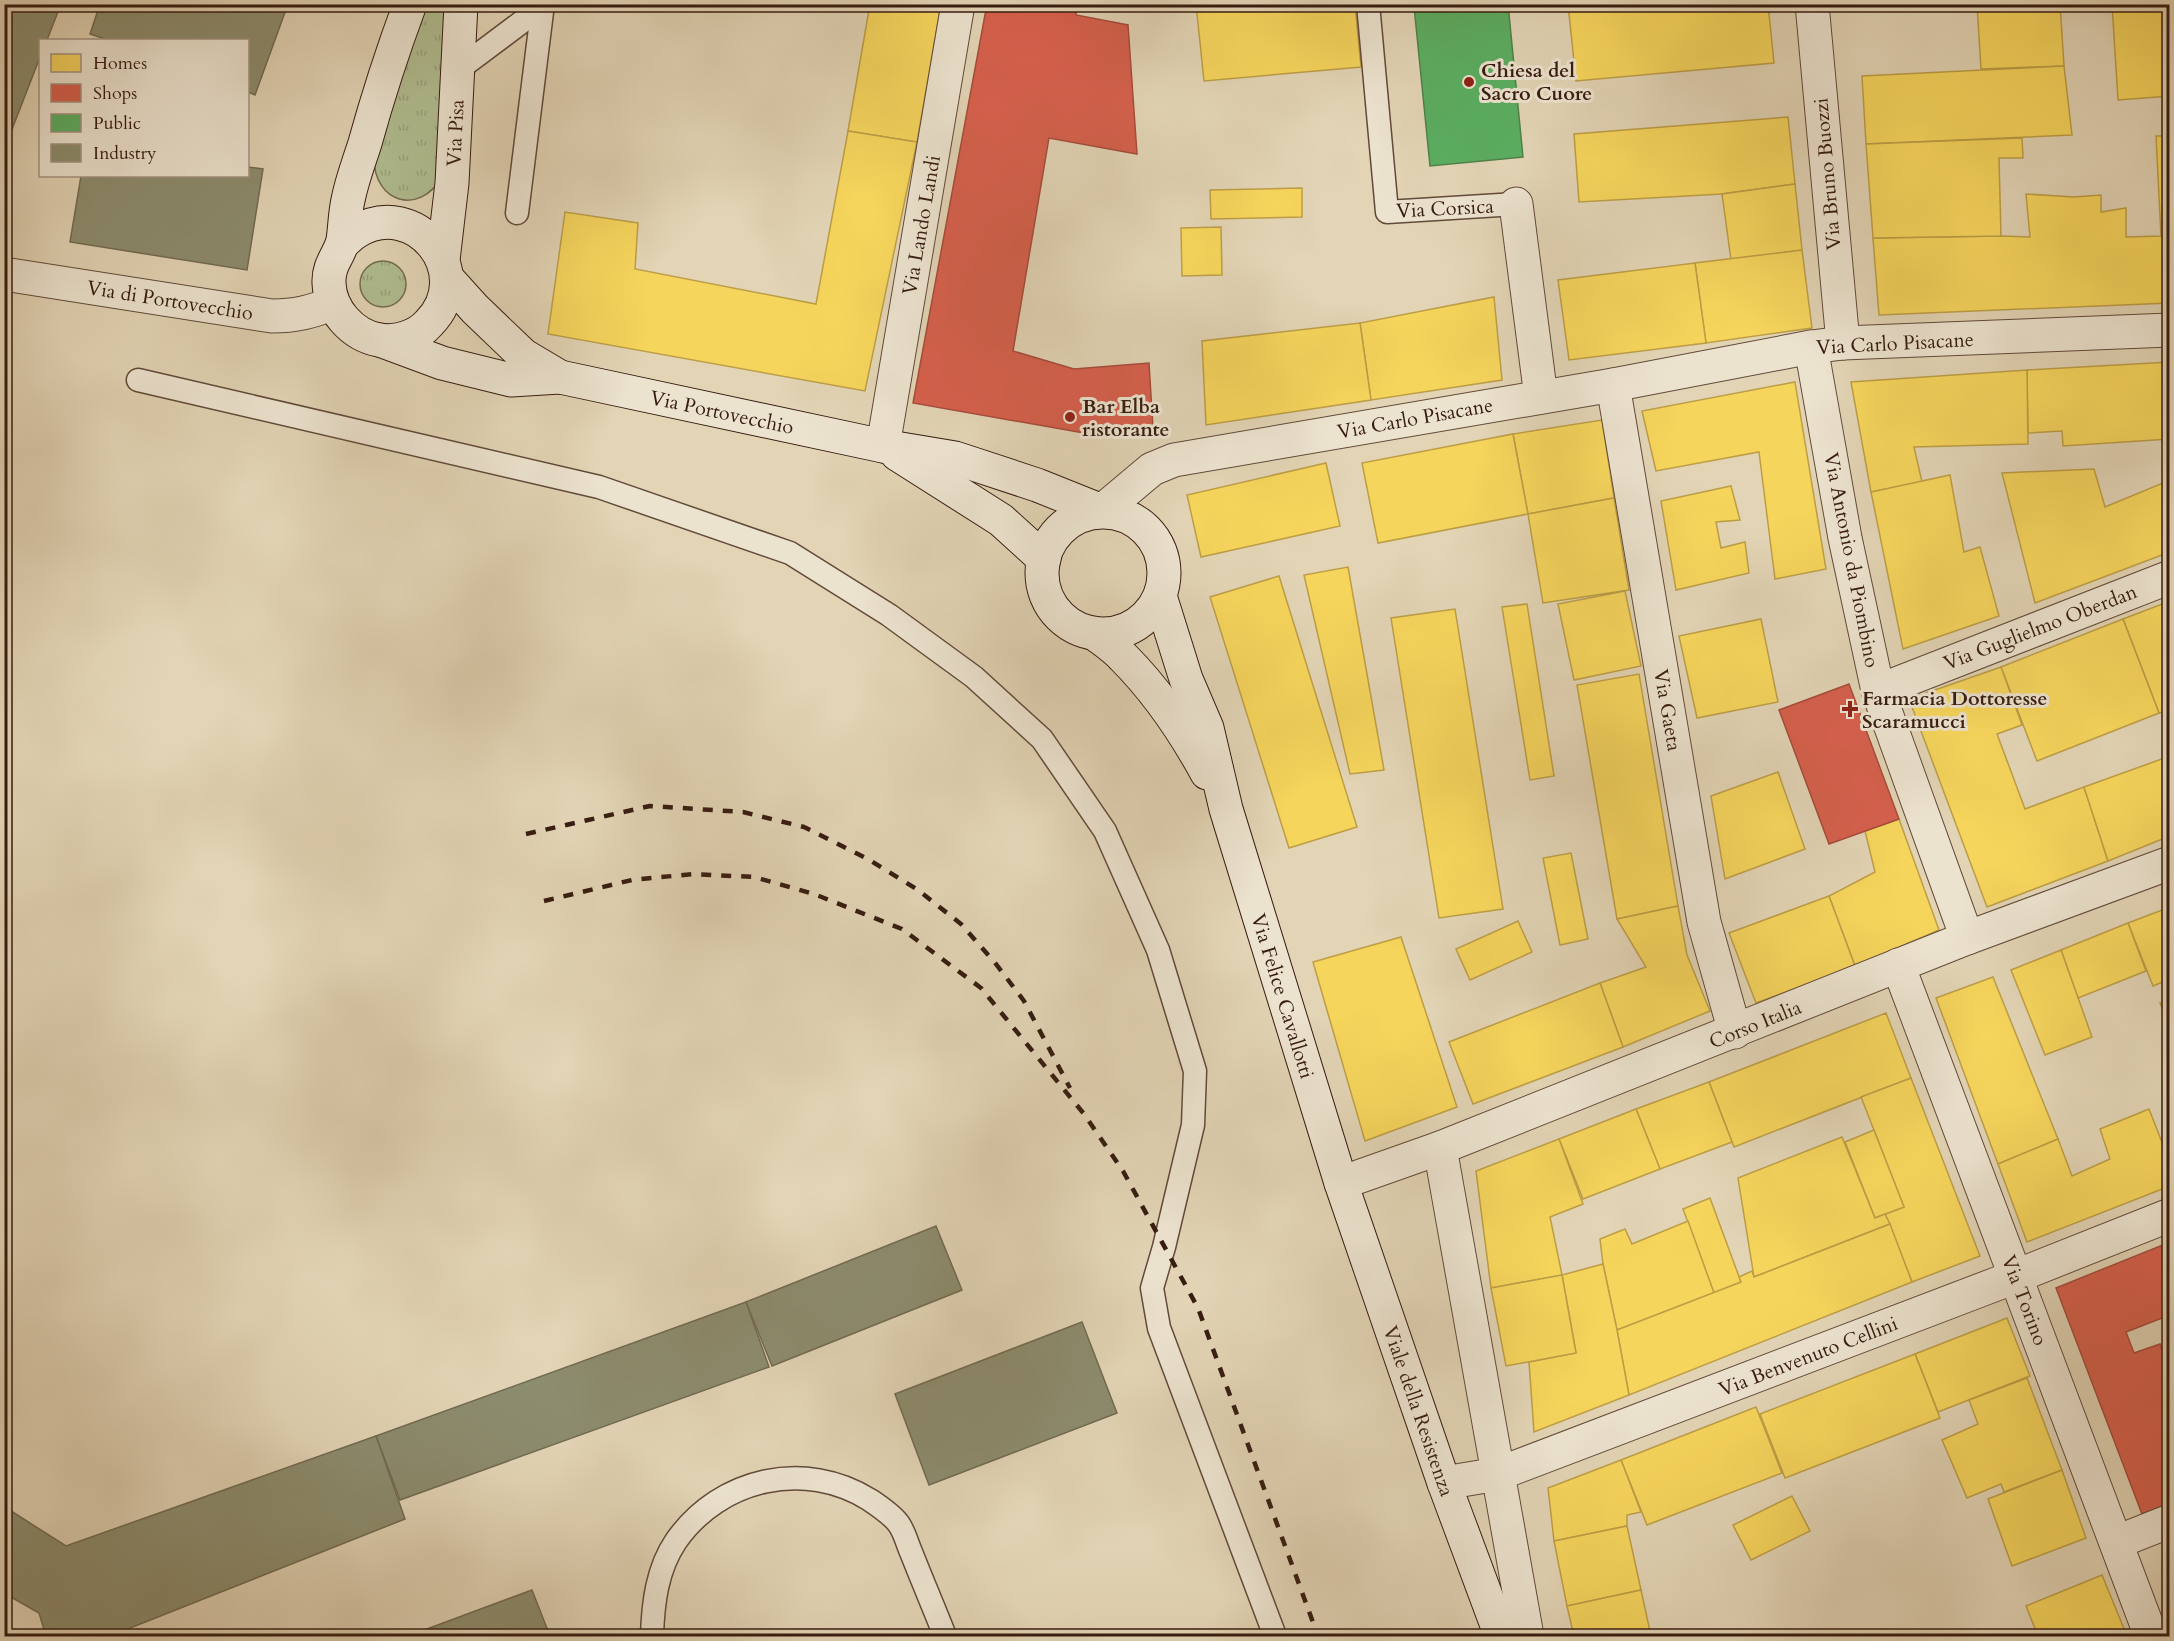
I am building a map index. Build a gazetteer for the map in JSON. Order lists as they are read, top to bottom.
{
  "streets": {
    "street": [
      "Via Pisa",
      "Via Bruno Buozzi",
      "Via Corsica",
      "Via Lando Landi",
      "Via di Portovecchio",
      "Via Carlo Pisacane",
      "Via Portovecchio",
      "Via Antonio da Piombino",
      "Via Guglielmo Oberdan",
      "Via Gaeta",
      "Via Felice Cavallotti",
      "Corso Italia",
      "Via Torino",
      "Via Benvenuto Cellini",
      "Viale della Resistenza"
    ]
  },
  "crossings": [
    ["Via Pisa", "Via di Portovecchio"],
    ["Via Pisa", "Via Portovecchio"],
    ["Via Bruno Buozzi", "Via Carlo Pisacane"],
    ["Via Bruno Buozzi", "Via Antonio da Piombino"],
    ["Via Corsica", "Via Carlo Pisacane"],
    ["Via Lando Landi", "Via Portovecchio"],
    ["Via di Portovecchio", "Via Portovecchio"],
    ["Via Carlo Pisacane", "Via Antonio da Piombino"],
    ["Via Carlo Pisacane", "Via Gaeta"],
    ["Via Carlo Pisacane", "Via Felice Cavallotti"],
    ["Via Antonio da Piombino", "Via Guglielmo Oberdan"],
    ["Via Antonio da Piombino", "Corso Italia"],
    ["Via Gaeta", "Corso Italia"],
    ["Via Felice Cavallotti", "Corso Italia"],
    ["Via Felice Cavallotti", "Viale della Resistenza"],
    ["Corso Italia", "Via Torino"],
    ["Corso Italia", "Viale della Resistenza"],
    ["Via Torino", "Via Benvenuto Cellini"],
    ["Via Benvenuto Cellini", "Viale della Resistenza"]
  ],
  "places": {
    "other": ["Chiesa del Sacro Cuore", "Bar Elba ristorante"],
    "health": ["Farmacia Dottoresse Scaramucci"]
  },
  "legend": [
    "Homes",
    "Shops",
    "Public",
    "Industry"
  ]
}
